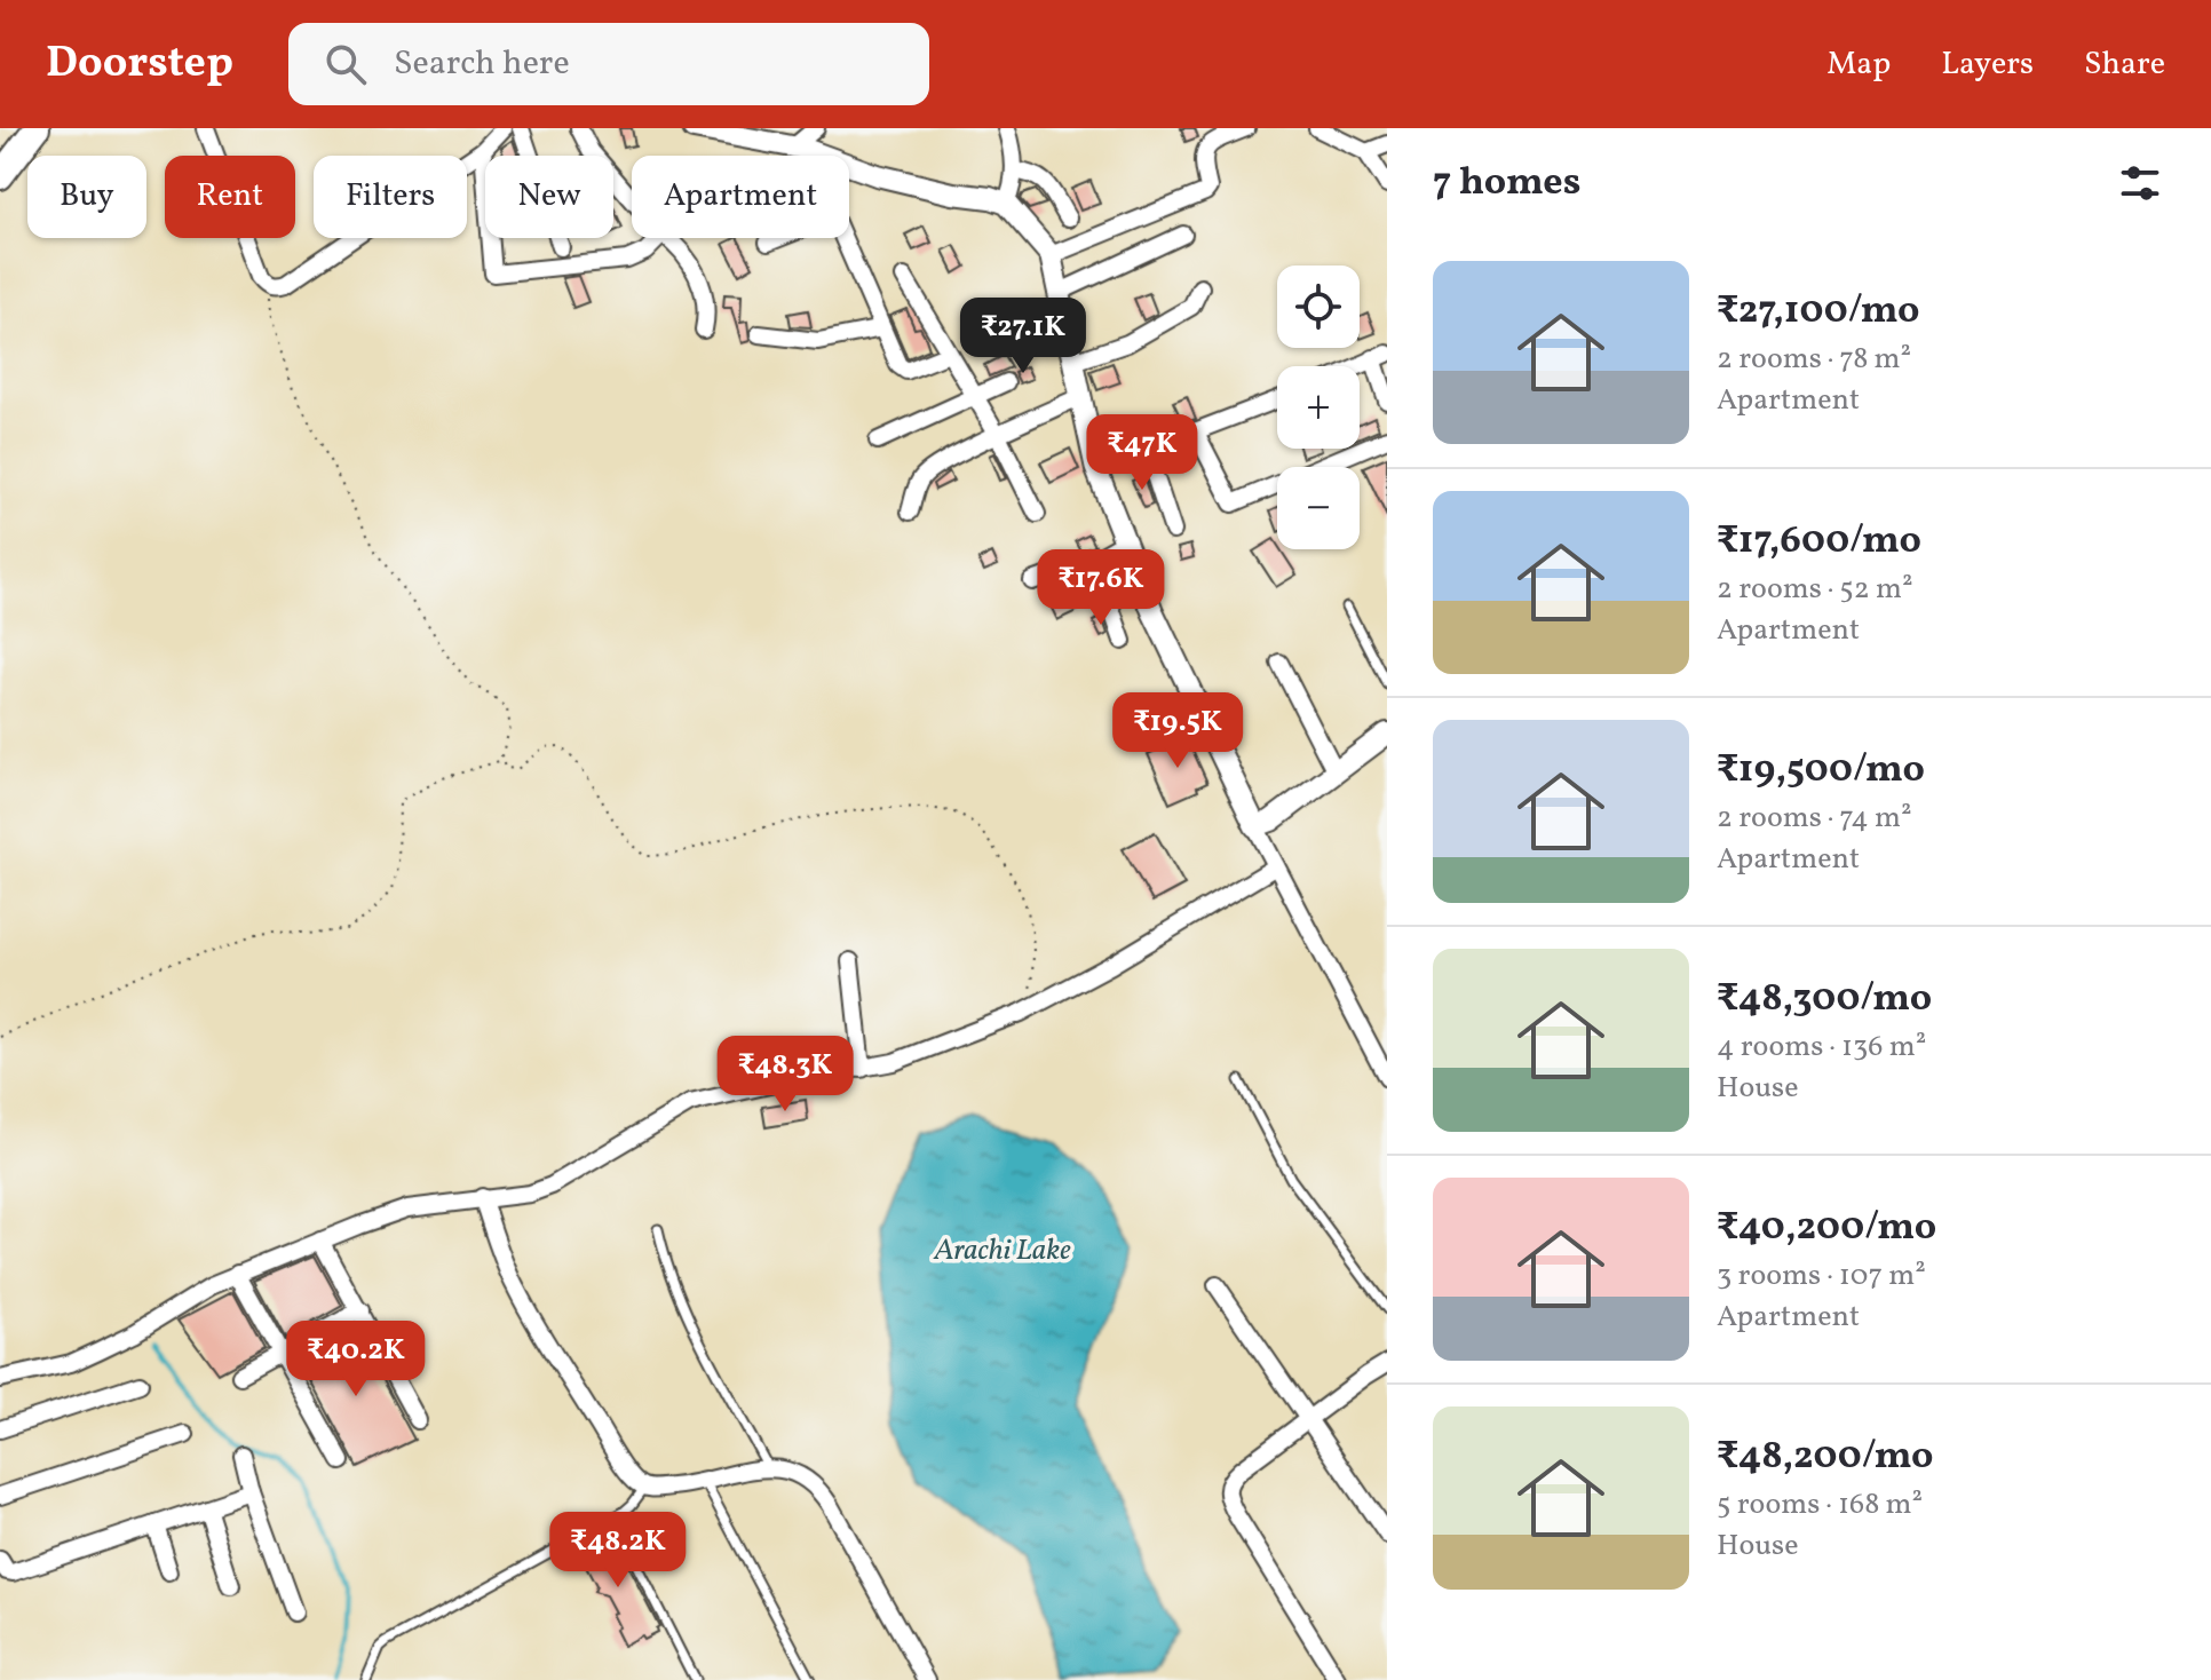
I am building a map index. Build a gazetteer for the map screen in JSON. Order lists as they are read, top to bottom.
{
  "water": ["Arachi Lake"],
  "page": {
    "header": "Doorstep",
    "search": "Search here",
    "nav": ["Map", "Layers", "Share"],
    "heading": "7 homes",
    "chip": [
      "Buy",
      "Rent",
      "Filters",
      "New",
      "Apartment"
    ],
    "list": [
      {
        "name": "₹27,100/mo",
        "note": "2 rooms · 78 m² · Apartment"
      },
      {
        "name": "₹17,600/mo",
        "note": "2 rooms · 52 m² · Apartment"
      },
      {
        "name": "₹19,500/mo",
        "note": "2 rooms · 74 m² · Apartment"
      },
      {
        "name": "₹48,300/mo",
        "note": "4 rooms · 136 m² · House"
      },
      {
        "name": "₹40,200/mo",
        "note": "3 rooms · 107 m² · Apartment"
      },
      {
        "name": "₹48,200/mo",
        "note": "5 rooms · 168 m² · House"
      }
    ],
    "map_buttons": ["+", "−"],
    "price": [
      "₹27.1K",
      "₹47K",
      "₹17.6K",
      "₹19.5K",
      "₹48.3K",
      "₹40.2K",
      "₹48.2K"
    ]
  }
}
